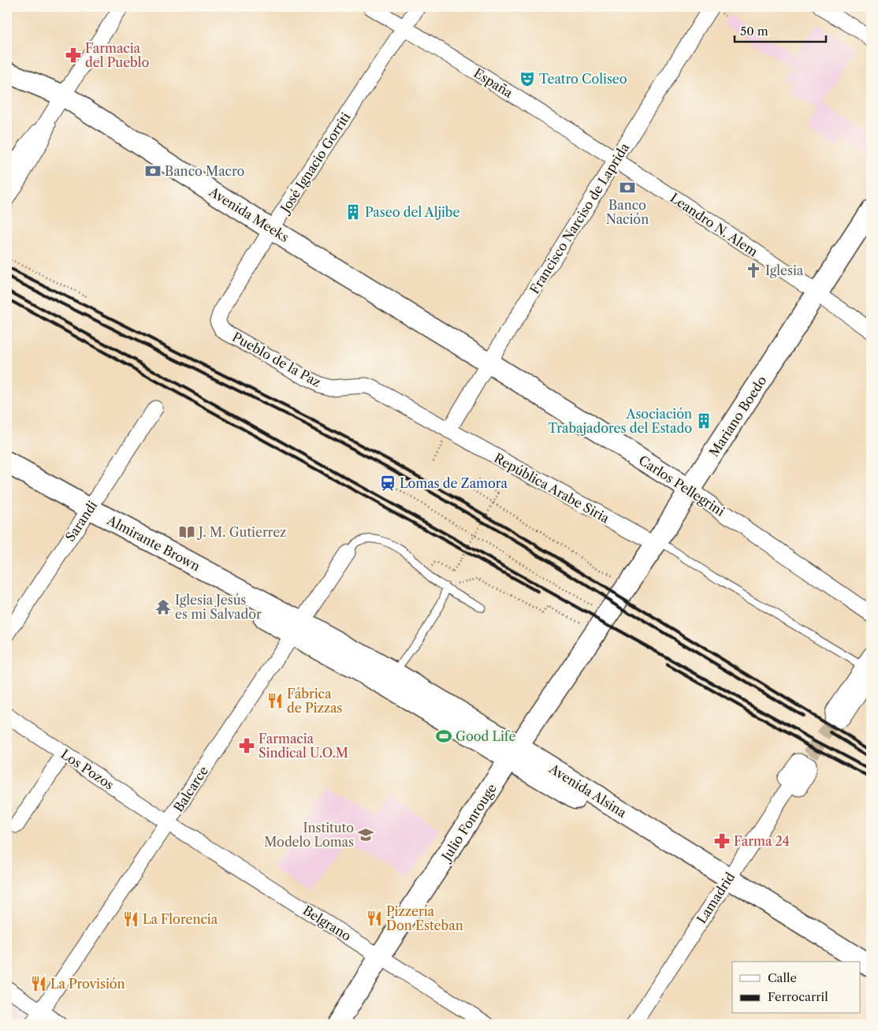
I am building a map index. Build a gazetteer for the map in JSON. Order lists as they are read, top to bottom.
{
  "streets": {
    "street": [
      "España",
      "José Ignacio Gorriti",
      "Avenida Meeks",
      "Francisco Narciso de Laprida",
      "Leandro N. Alem",
      "Pueblo de la Paz",
      "Mariano Boedo",
      "Carlos Pellegrini",
      "República Arabe Siria",
      "Sarandi",
      "Almirante Brown",
      "Los Pozos",
      "Balcarce",
      "Avenida Alsina",
      "Julio Fonrouge",
      "Lamadrid",
      "Belgrano"
    ]
  },
  "crossings": [
    ["España", "José Ignacio Gorriti"],
    ["España", "Francisco Narciso de Laprida"],
    ["España", "Leandro N. Alem"],
    ["José Ignacio Gorriti", "Avenida Meeks"],
    ["José Ignacio Gorriti", "Pueblo de la Paz"],
    ["Avenida Meeks", "Francisco Narciso de Laprida"],
    ["Avenida Meeks", "Carlos Pellegrini"],
    ["Francisco Narciso de Laprida", "Leandro N. Alem"],
    ["Francisco Narciso de Laprida", "Pueblo de la Paz"],
    ["Francisco Narciso de Laprida", "Carlos Pellegrini"],
    ["Francisco Narciso de Laprida", "República Arabe Siria"],
    ["Leandro N. Alem", "Mariano Boedo"],
    ["Pueblo de la Paz", "República Arabe Siria"],
    ["Mariano Boedo", "Carlos Pellegrini"],
    ["Mariano Boedo", "República Arabe Siria"],
    ["Mariano Boedo", "Julio Fonrouge"],
    ["Sarandi", "Almirante Brown"],
    ["Almirante Brown", "Balcarce"],
    ["Almirante Brown", "Avenida Alsina"],
    ["Los Pozos", "Balcarce"],
    ["Los Pozos", "Belgrano"],
    ["Balcarce", "Avenida Alsina"],
    ["Balcarce", "Belgrano"],
    ["Avenida Alsina", "Julio Fonrouge"],
    ["Avenida Alsina", "Lamadrid"],
    ["Julio Fonrouge", "Belgrano"]
  ],
  "places": {
    "pharmacy": ["Farmacia del Pueblo", "Farmacia Sindical U.O.M", "Farma 24"],
    "theatre": ["Teatro Coliseo"],
    "bank": ["Banco Macro", "Banco Nación"],
    "building": ["Paseo del Aljibe", "Asociación Trabajadores del Estado"],
    "church": ["Iglesia"],
    "station": ["Lomas de Zamora"],
    "library": ["J. M. Gutierrez"],
    "temple": ["Iglesia Jesús es mi Salvador"],
    "restaurant": [
      "Fábrica de Pizzas",
      "Pizzería Don Esteban",
      "La Florencia",
      "La Provisión"
    ],
    "sports": ["Good Life"],
    "school or university": ["Instituto Modelo Lomas"]
  },
  "legend": ["Calle", "Ferrocarril"],
  "scale_bar": "50 m"
}
